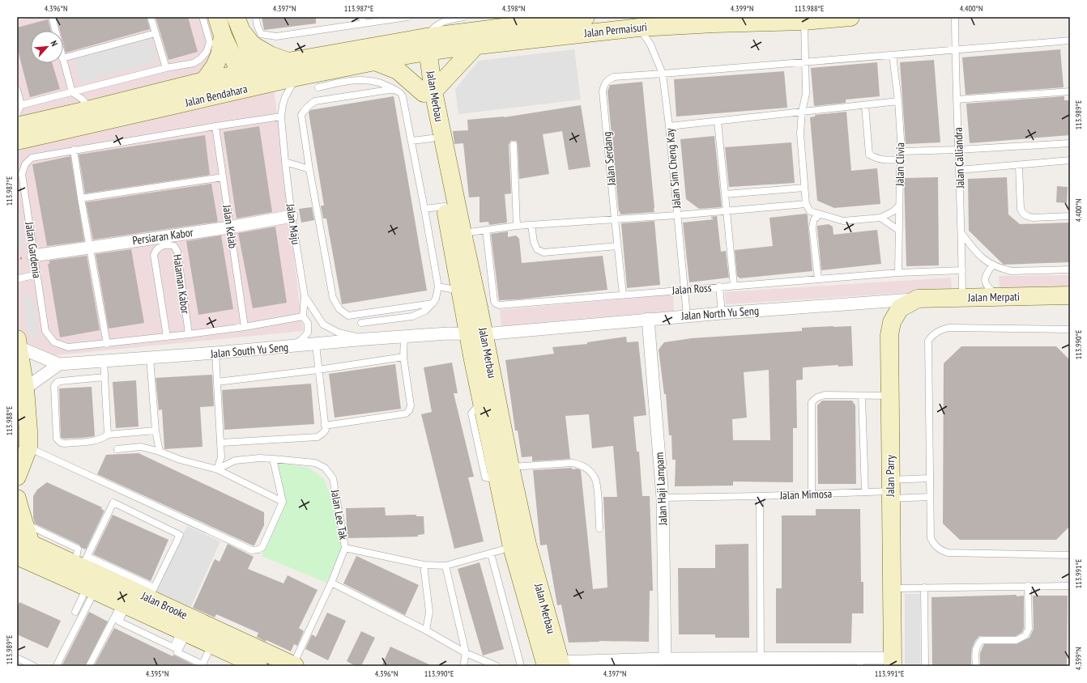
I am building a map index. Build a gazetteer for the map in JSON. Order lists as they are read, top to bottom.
{
  "streets": {
    "street": [
      "Jalan Permaisuri",
      "Jalan Bendahara",
      "Jalan Merbau",
      "Persiaran Kabor",
      "Jalan Merpati",
      "Jalan North Yu Seng",
      "Jalan South Yu Seng",
      "Jalan Parry",
      "Jalan Haji Lampam",
      "Jalan Brooke"
    ],
    "lane": [
      "Jalan Calliandra",
      "Jalan Serdang",
      "Jalan Clivia",
      "Jalan Sim Cheng Kay",
      "Jalan Maju",
      "Jalan Kelab",
      "Jalan Gardenia",
      "Halaman Kabor",
      "Jalan Ross",
      "Jalan Mimosa",
      "Jalan Lee Tak"
    ]
  },
  "crossings": [
    ["Jalan Permaisuri", "Jalan Bendahara"],
    ["Jalan Permaisuri", "Jalan Merbau"],
    ["Jalan Permaisuri", "Jalan Sim Cheng Kay"],
    ["Jalan Bendahara", "Jalan Merbau"],
    ["Jalan Bendahara", "Jalan Maju"],
    ["Jalan Merbau", "Jalan North Yu Seng"],
    ["Jalan Merbau", "Jalan South Yu Seng"],
    ["Jalan Calliandra", "Jalan Ross"],
    ["Jalan Calliandra", "Jalan Merpati"],
    ["Jalan Serdang", "Jalan Sim Cheng Kay"],
    ["Jalan Serdang", "Jalan Ross"],
    ["Jalan Clivia", "Jalan Ross"],
    ["Jalan Sim Cheng Kay", "Jalan Ross"],
    ["Jalan Sim Cheng Kay", "Jalan North Yu Seng"],
    ["Jalan Maju", "Persiaran Kabor"],
    ["Jalan Maju", "Jalan Gardenia"],
    ["Jalan Maju", "Jalan South Yu Seng"],
    ["Jalan Kelab", "Persiaran Kabor"],
    ["Jalan Kelab", "Jalan Gardenia"],
    ["Persiaran Kabor", "Jalan Gardenia"],
    ["Jalan Gardenia", "Halaman Kabor"],
    ["Jalan Merpati", "Jalan North Yu Seng"],
    ["Jalan Merpati", "Jalan Parry"],
    ["Jalan North Yu Seng", "Jalan South Yu Seng"],
    ["Jalan North Yu Seng", "Jalan Parry"],
    ["Jalan North Yu Seng", "Jalan Haji Lampam"],
    ["Jalan Parry", "Jalan Mimosa"],
    ["Jalan Haji Lampam", "Jalan Mimosa"],
    ["Jalan Lee Tak", "Jalan Brooke"]
  ],
  "north": "top right",
  "coordinates": [
    "4.396°N",
    "4.397°N",
    "113.987°E",
    "4.398°N",
    "4.399°N",
    "113.988°E",
    "4.400°N",
    "113.989°E",
    "113.990°E",
    "113.991°E",
    "4.395°N"
  ]
}
